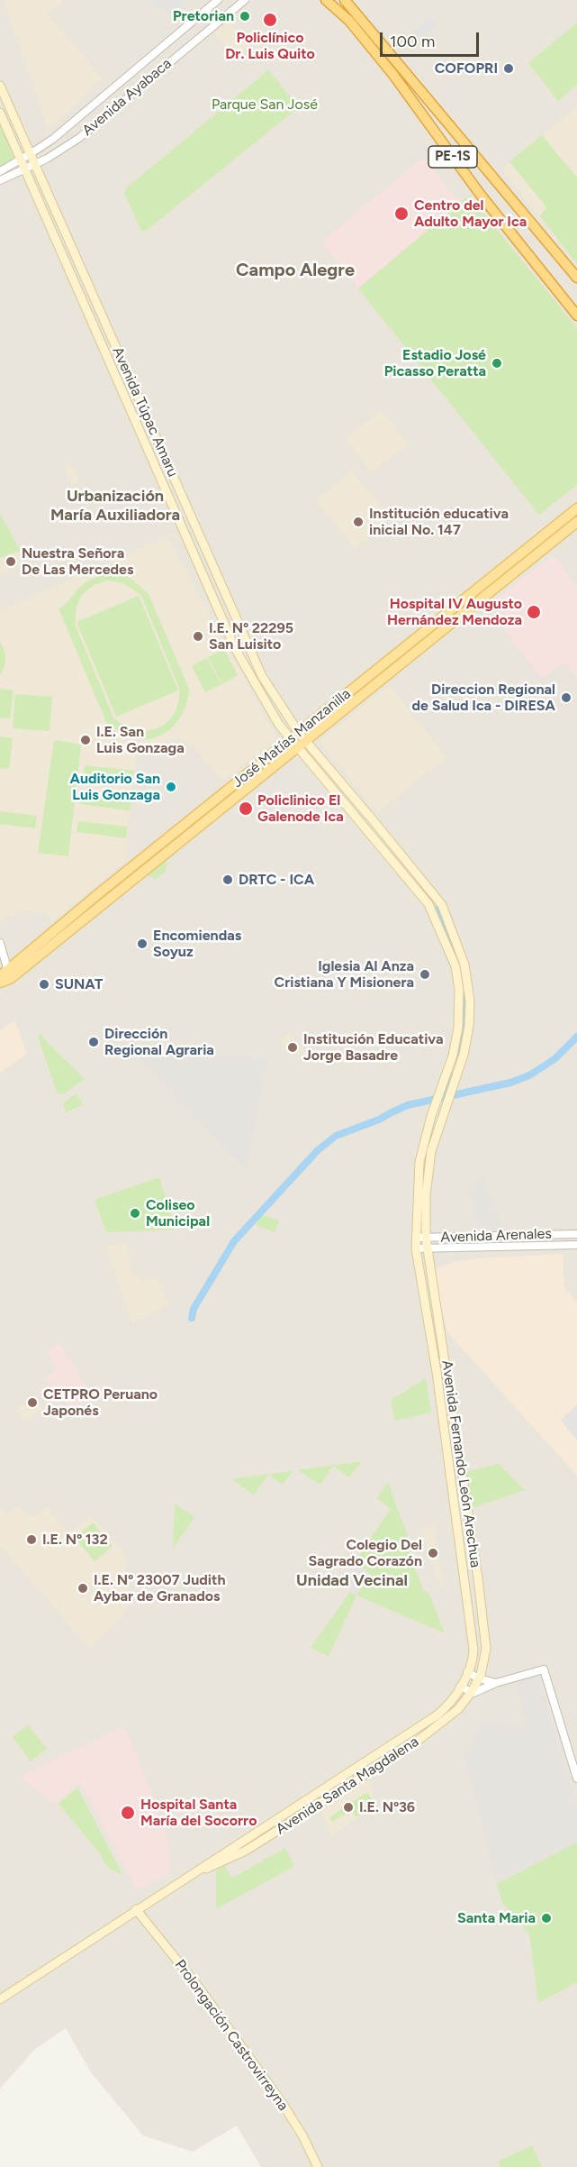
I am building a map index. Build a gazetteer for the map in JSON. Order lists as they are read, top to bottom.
{
  "streets": {
    "highway": ["PE-1S"],
    "main road": [
      "Avenida Túpac Amaru",
      "José Matías Manzanilla",
      "Avenida Fernando León Arechua",
      "Avenida Santa Magdalena",
      "Prolongación Castrovirreyna"
    ],
    "street": ["Avenida Ayabaca", "Avenida Arenales"]
  },
  "crossings": [
    ["Avenida Ayabaca", "Avenida Túpac Amaru"],
    ["Avenida Túpac Amaru", "José Matías Manzanilla"],
    ["Avenida Arenales", "Avenida Fernando León Arechua"],
    ["Avenida Fernando León Arechua", "Avenida Santa Magdalena"],
    ["Avenida Santa Magdalena", "Prolongación Castrovirreyna"]
  ],
  "districts": ["Campo Alegre", "Urbanización María Auxiliadora", "Unidad Vecinal"],
  "parks": ["Parque San José"],
  "places": [
    "Pretorian",
    "Policlínico Dr. Luis Quito",
    "COFOPRI",
    "Centro del Adulto Mayor Ica",
    "Estadio José Picasso Peratta",
    "Institución educativa inicial No. 147",
    "Nuestra Señora De Las Mercedes",
    "Hospital IV Augusto Hernández Mendoza",
    "I.E. Nº 22295 San Luisito",
    "Direccion Regional de Salud Ica - DIRESA",
    "I.E. San Luis Gonzaga",
    "Auditorio San Luis Gonzaga",
    "Policlinico El Galenode Ica",
    "DRTC - ICA",
    "Encomiendas Soyuz",
    "Iglesia Al Anza Cristiana Y Misionera",
    "SUNAT",
    "Dirección Regional Agraria",
    "Institución Educativa Jorge Basadre",
    "Coliseo Municipal",
    "CETPRO Peruano Japonés",
    "I.E. Nº 132",
    "Colegio Del Sagrado Corazón",
    "I.E. Nº 23007 Judith Aybar de Granados",
    "I.E. Nº36",
    "Hospital Santa María del Socorro",
    "Santa Maria"
  ],
  "scale_bar": "100 m"
}
